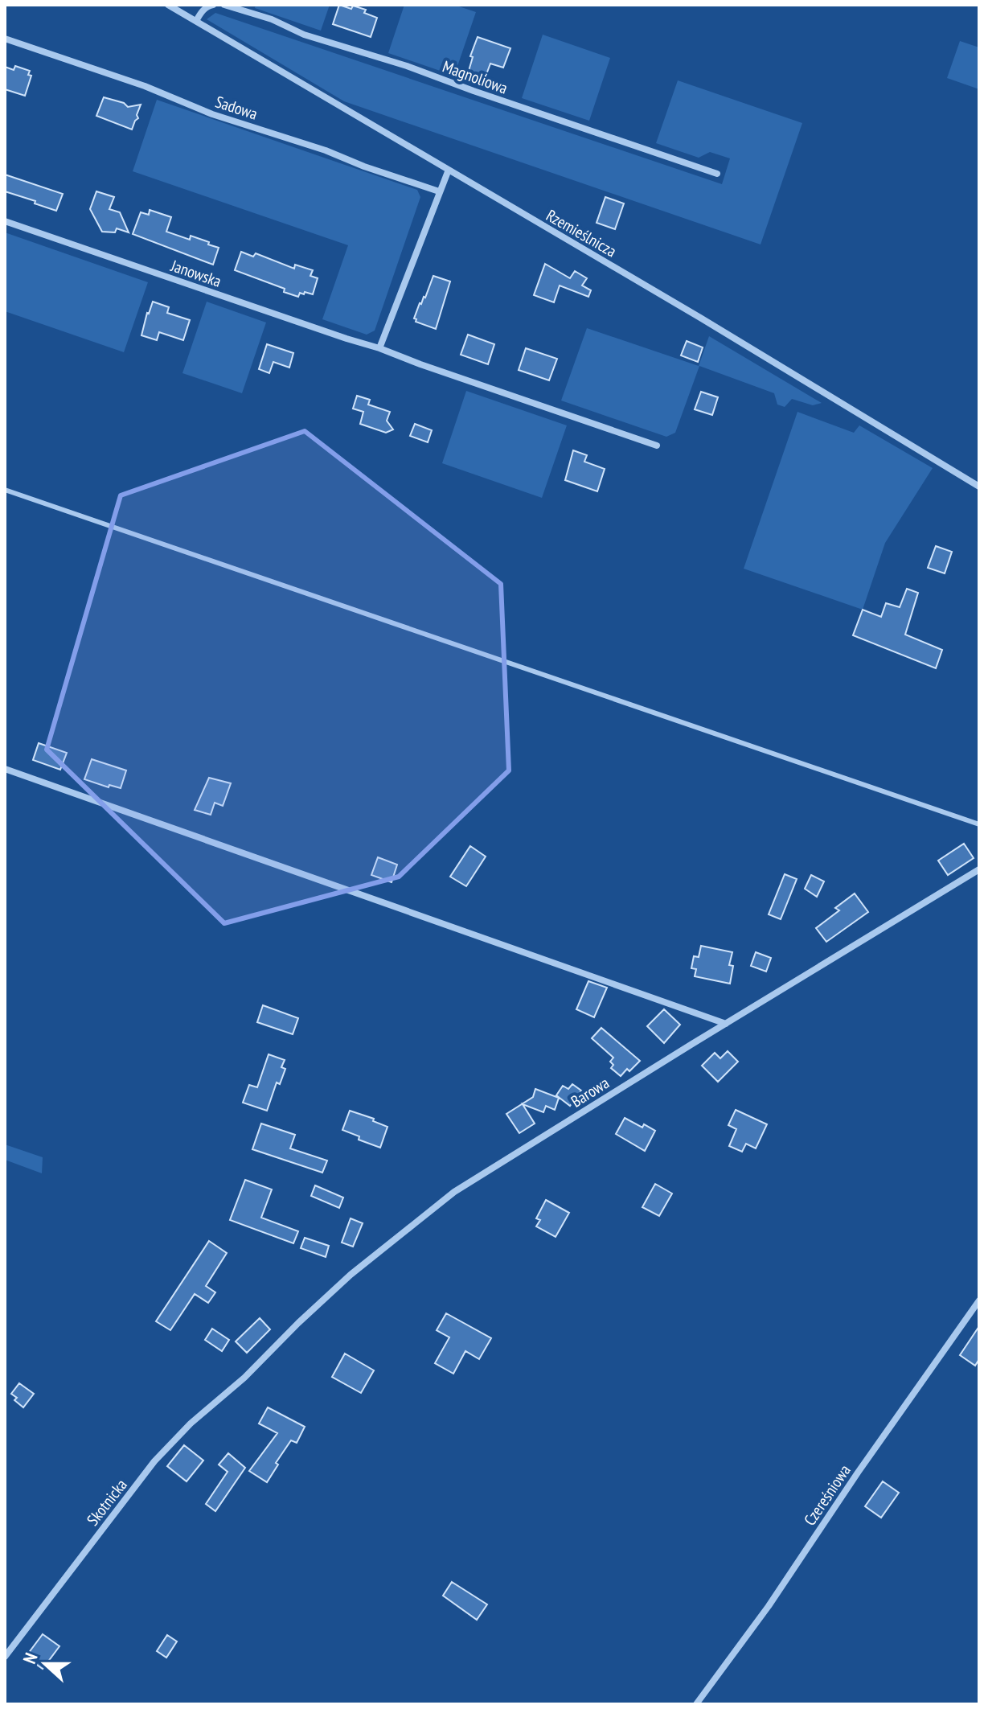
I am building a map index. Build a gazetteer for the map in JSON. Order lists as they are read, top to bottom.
{
  "streets": {
    "street": [
      "Magnoliowa",
      "Sadowa",
      "Rzemieślnicza",
      "Janowska",
      "Barowa",
      "Czereśniowa",
      "Skotnicka"
    ]
  },
  "crossings": [
    ["Barowa", "Skotnicka"]
  ],
  "north": "left"
}
